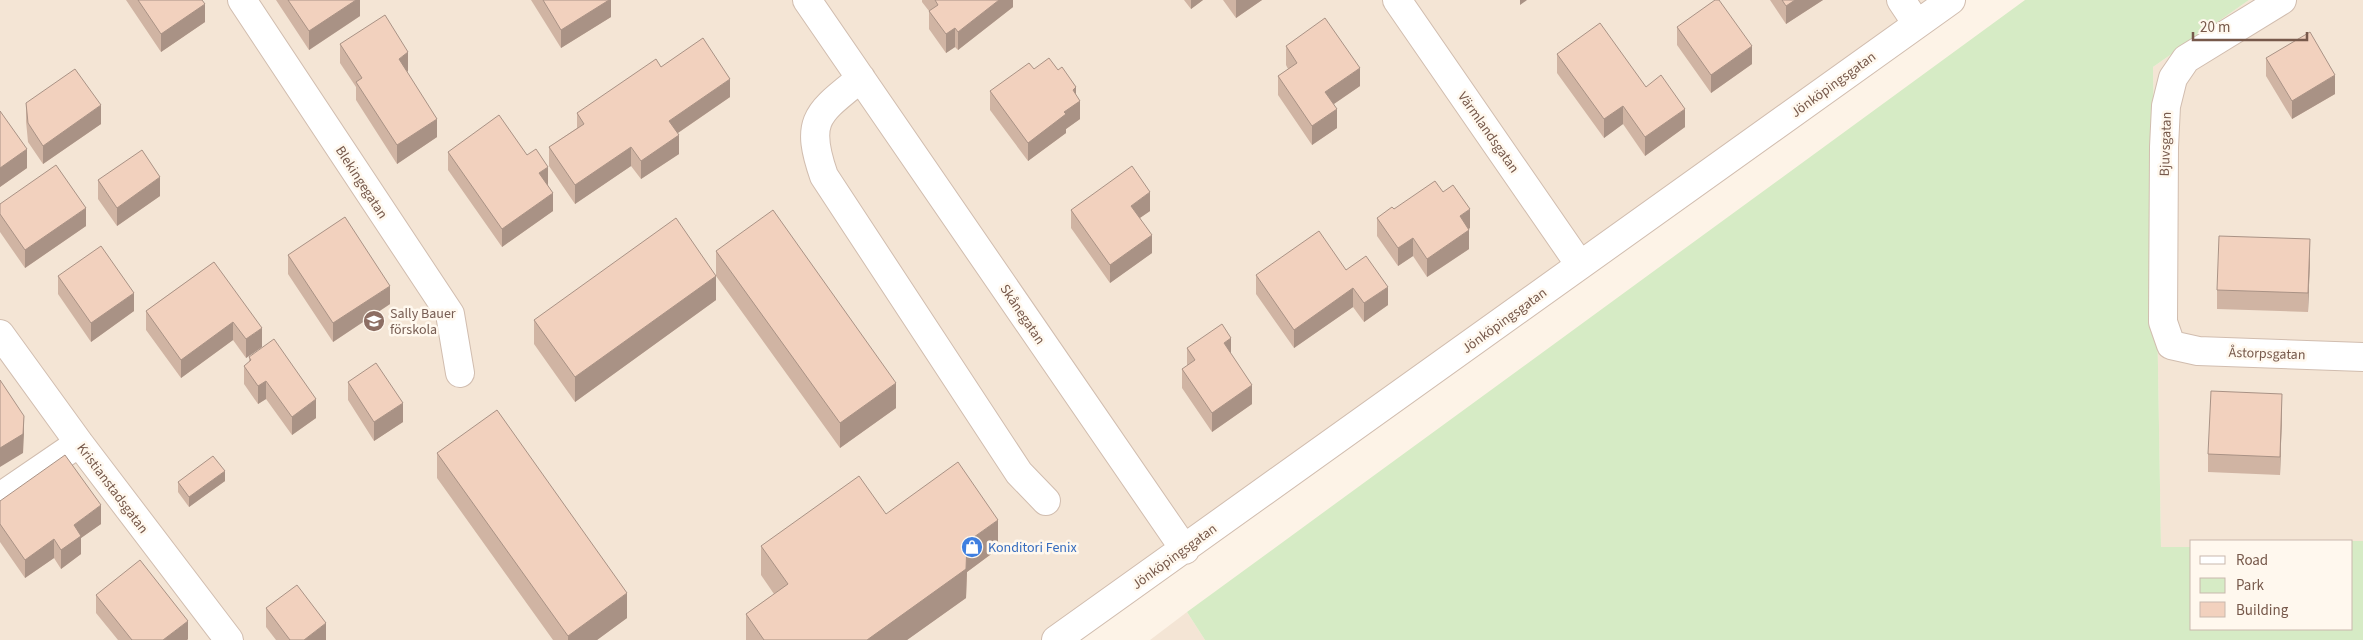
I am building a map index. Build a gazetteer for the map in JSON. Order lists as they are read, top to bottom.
{
  "streets": {
    "street": [
      "Jönköpingsgatan",
      "Värmlandsgatan",
      "Bjuvsgatan",
      "Blekingegatan",
      "Skånegatan",
      "Åstorpsgatan",
      "Kristianstadsgatan"
    ]
  },
  "crossings": [
    ["Jönköpingsgatan", "Värmlandsgatan"],
    ["Jönköpingsgatan", "Skånegatan"],
    ["Bjuvsgatan", "Åstorpsgatan"]
  ],
  "places": {
    "school or university": ["Sally Bauer förskola"],
    "shop": ["Konditori Fenix"]
  },
  "legend": ["Road", "Park", "Building"],
  "scale_bar": "20 m"
}
